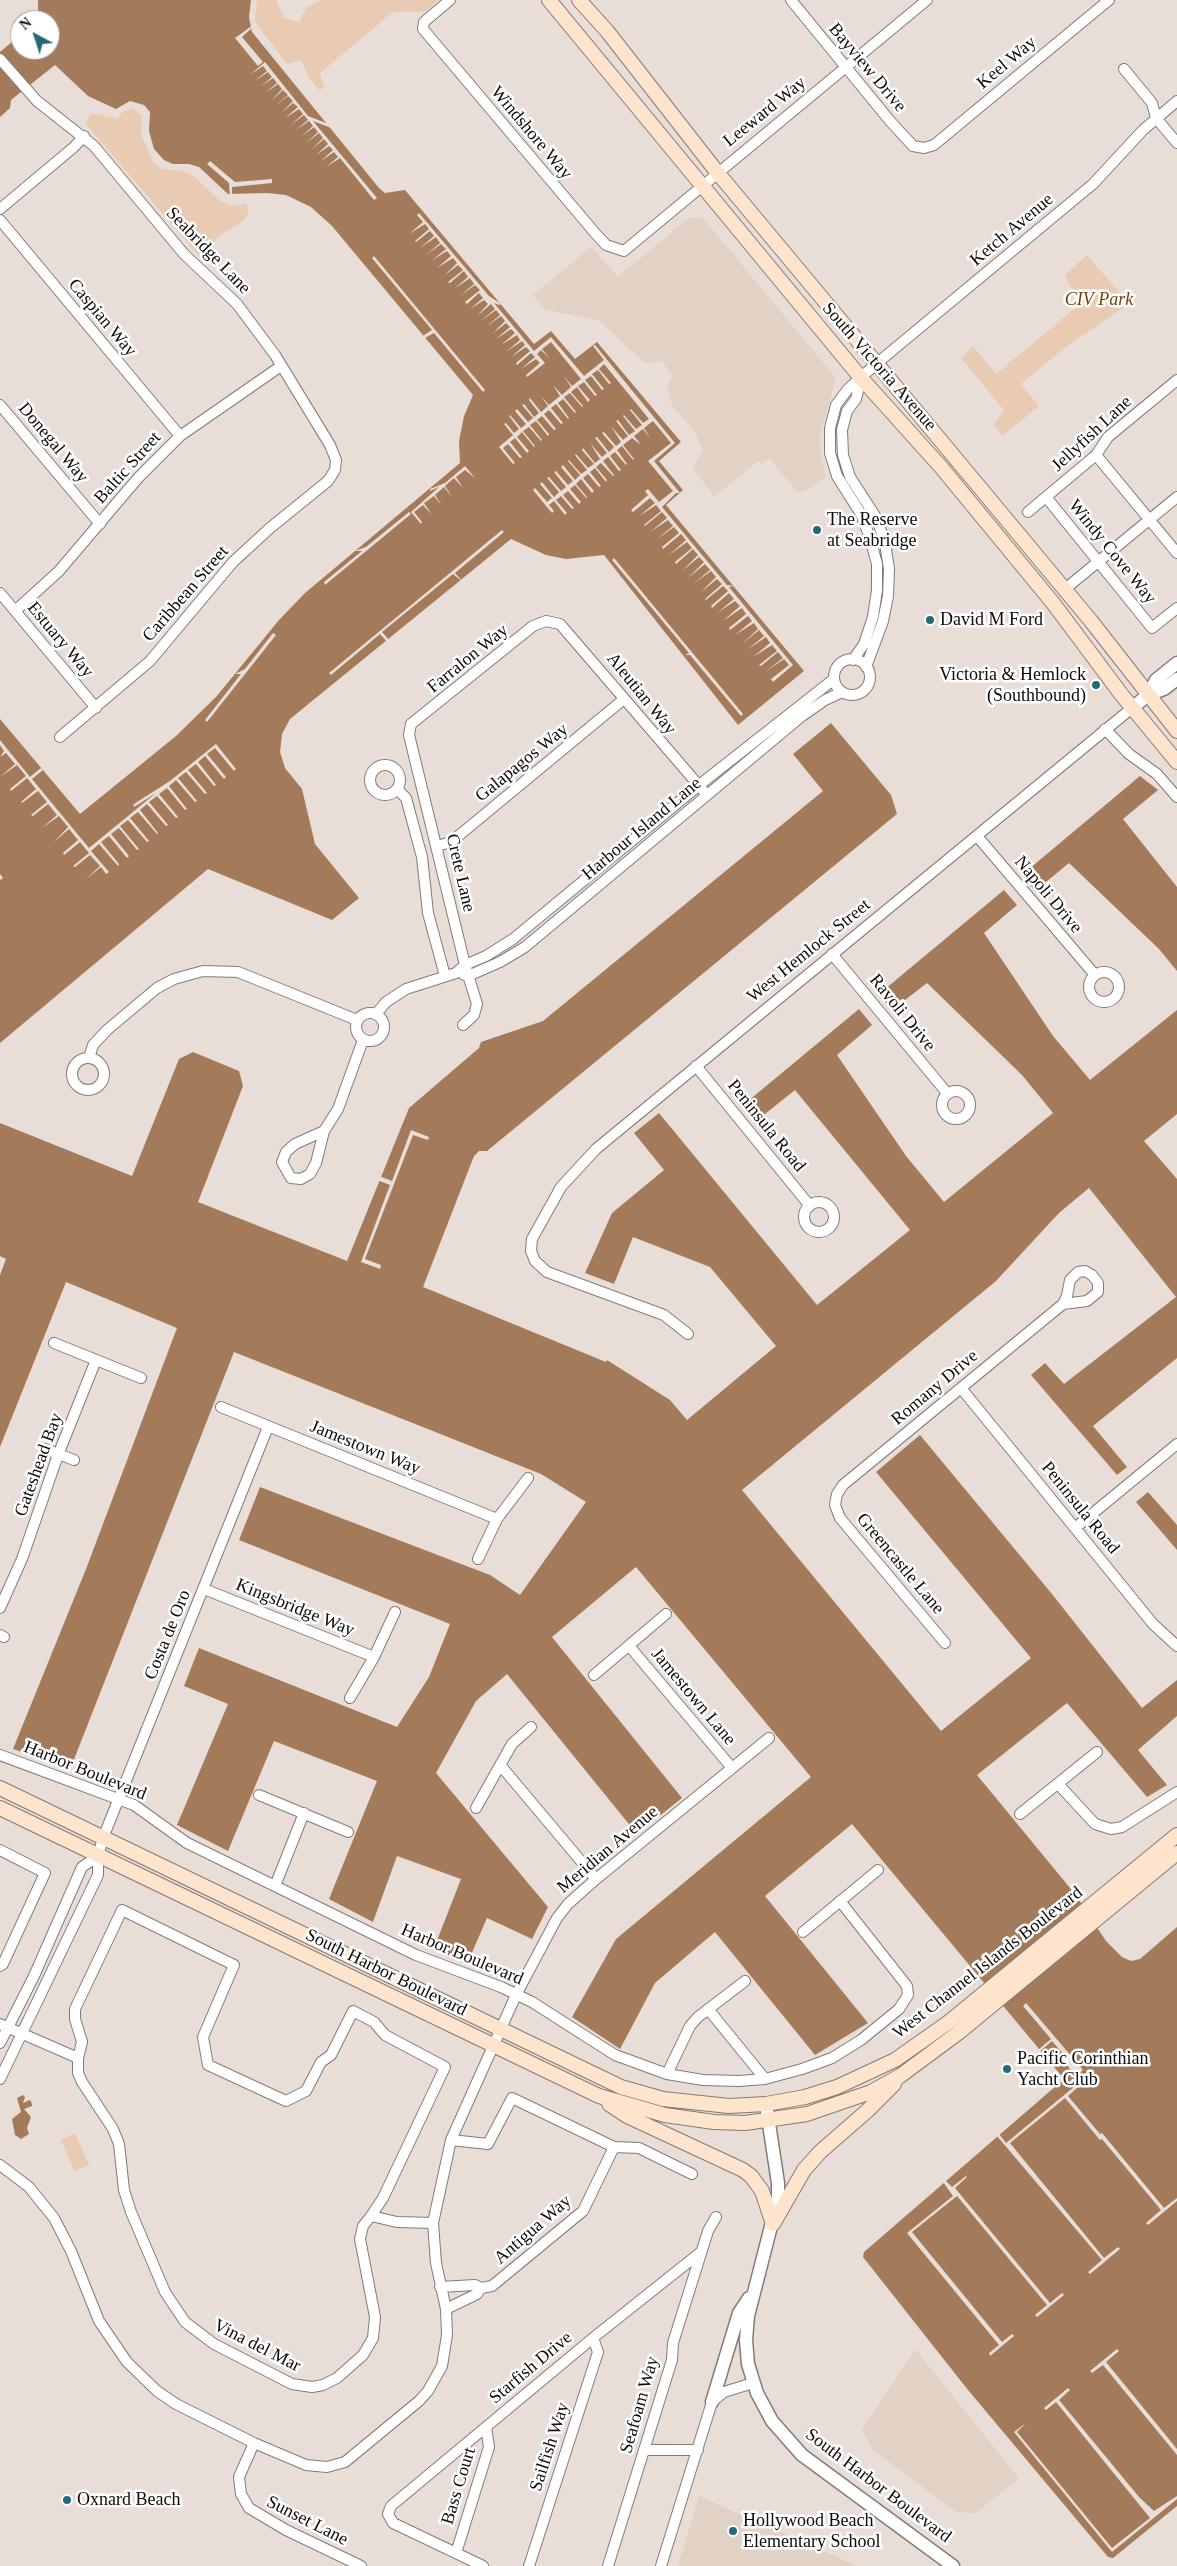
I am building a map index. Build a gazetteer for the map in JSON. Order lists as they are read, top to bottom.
{
  "streets": {
    "main road": ["South Victoria Avenue", "West Channel Islands Boulevard", "South Harbor Boulevard"],
    "street": [
      "Keel Way",
      "Bayview Drive",
      "Leeward Way",
      "Windshore Way",
      "Ketch Avenue",
      "Seabridge Lane",
      "Caspian Way",
      "Jellyfish Lane",
      "Donegal Way",
      "Baltic Street",
      "Windy Cove Way",
      "Caribbean Street",
      "Estuary Way",
      "Farralon Way",
      "Aleutian Way",
      "Galapagos Way",
      "Harbour Island Lane",
      "Crete Lane",
      "Napoli Drive",
      "West Hemlock Street",
      "Ravoli Drive",
      "Peninsula Road",
      "Romany Drive",
      "Jamestown Way",
      "Gateshead Bay",
      "Greencastle Lane",
      "Kingsbridge Way",
      "Costa de Oro",
      "Jamestown Lane",
      "Harbor Boulevard",
      "Meridian Avenue",
      "Antigua Way",
      "Vina del Mar",
      "Starfish Drive",
      "Seafoam Way",
      "Sailfish Way",
      "Bass Court",
      "Sunset Lane"
    ]
  },
  "crossings": [
    ["Keel Way", "Bayview Drive"],
    ["Bayview Drive", "Leeward Way"],
    ["Leeward Way", "Windshore Way"],
    ["Leeward Way", "South Victoria Avenue"],
    ["Ketch Avenue", "South Victoria Avenue"],
    ["Seabridge Lane", "Baltic Street"],
    ["Seabridge Lane", "Caribbean Street"],
    ["Caspian Way", "Baltic Street"],
    ["South Victoria Avenue", "West Hemlock Street"],
    ["Jellyfish Lane", "Windy Cove Way"],
    ["Donegal Way", "Baltic Street"],
    ["Baltic Street", "Estuary Way"],
    ["Caribbean Street", "Estuary Way"],
    ["Farralon Way", "Aleutian Way"],
    ["Farralon Way", "Crete Lane"],
    ["Aleutian Way", "Galapagos Way"],
    ["Aleutian Way", "Harbour Island Lane"],
    ["Galapagos Way", "Crete Lane"],
    ["Harbour Island Lane", "Crete Lane"],
    ["Napoli Drive", "West Hemlock Street"],
    ["West Hemlock Street", "Ravoli Drive"],
    ["West Hemlock Street", "Peninsula Road"],
    ["Peninsula Road", "Romany Drive"],
    ["Romany Drive", "Greencastle Lane"],
    ["Jamestown Way", "Costa de Oro"],
    ["Kingsbridge Way", "Costa de Oro"],
    ["Costa de Oro", "Harbor Boulevard"],
    ["Costa de Oro", "South Harbor Boulevard"],
    ["Jamestown Lane", "Meridian Avenue"],
    ["Harbor Boulevard", "Meridian Avenue"],
    ["Meridian Avenue", "South Harbor Boulevard"],
    ["Meridian Avenue", "Antigua Way"],
    ["Meridian Avenue", "Sunset Lane"],
    ["West Channel Islands Boulevard", "South Harbor Boulevard"],
    ["Starfish Drive", "Seafoam Way"],
    ["Starfish Drive", "Sailfish Way"],
    ["Starfish Drive", "Bass Court"]
  ],
  "parks": ["CIV Park"],
  "places": [
    "The Reserve at Seabridge",
    "David M Ford",
    "Victoria & Hemlock (Southbound)",
    "Pacific Corinthian Yacht Club",
    "Oxnard Beach",
    "Hollywood Beach Elementary School"
  ],
  "north": "top left"
}
